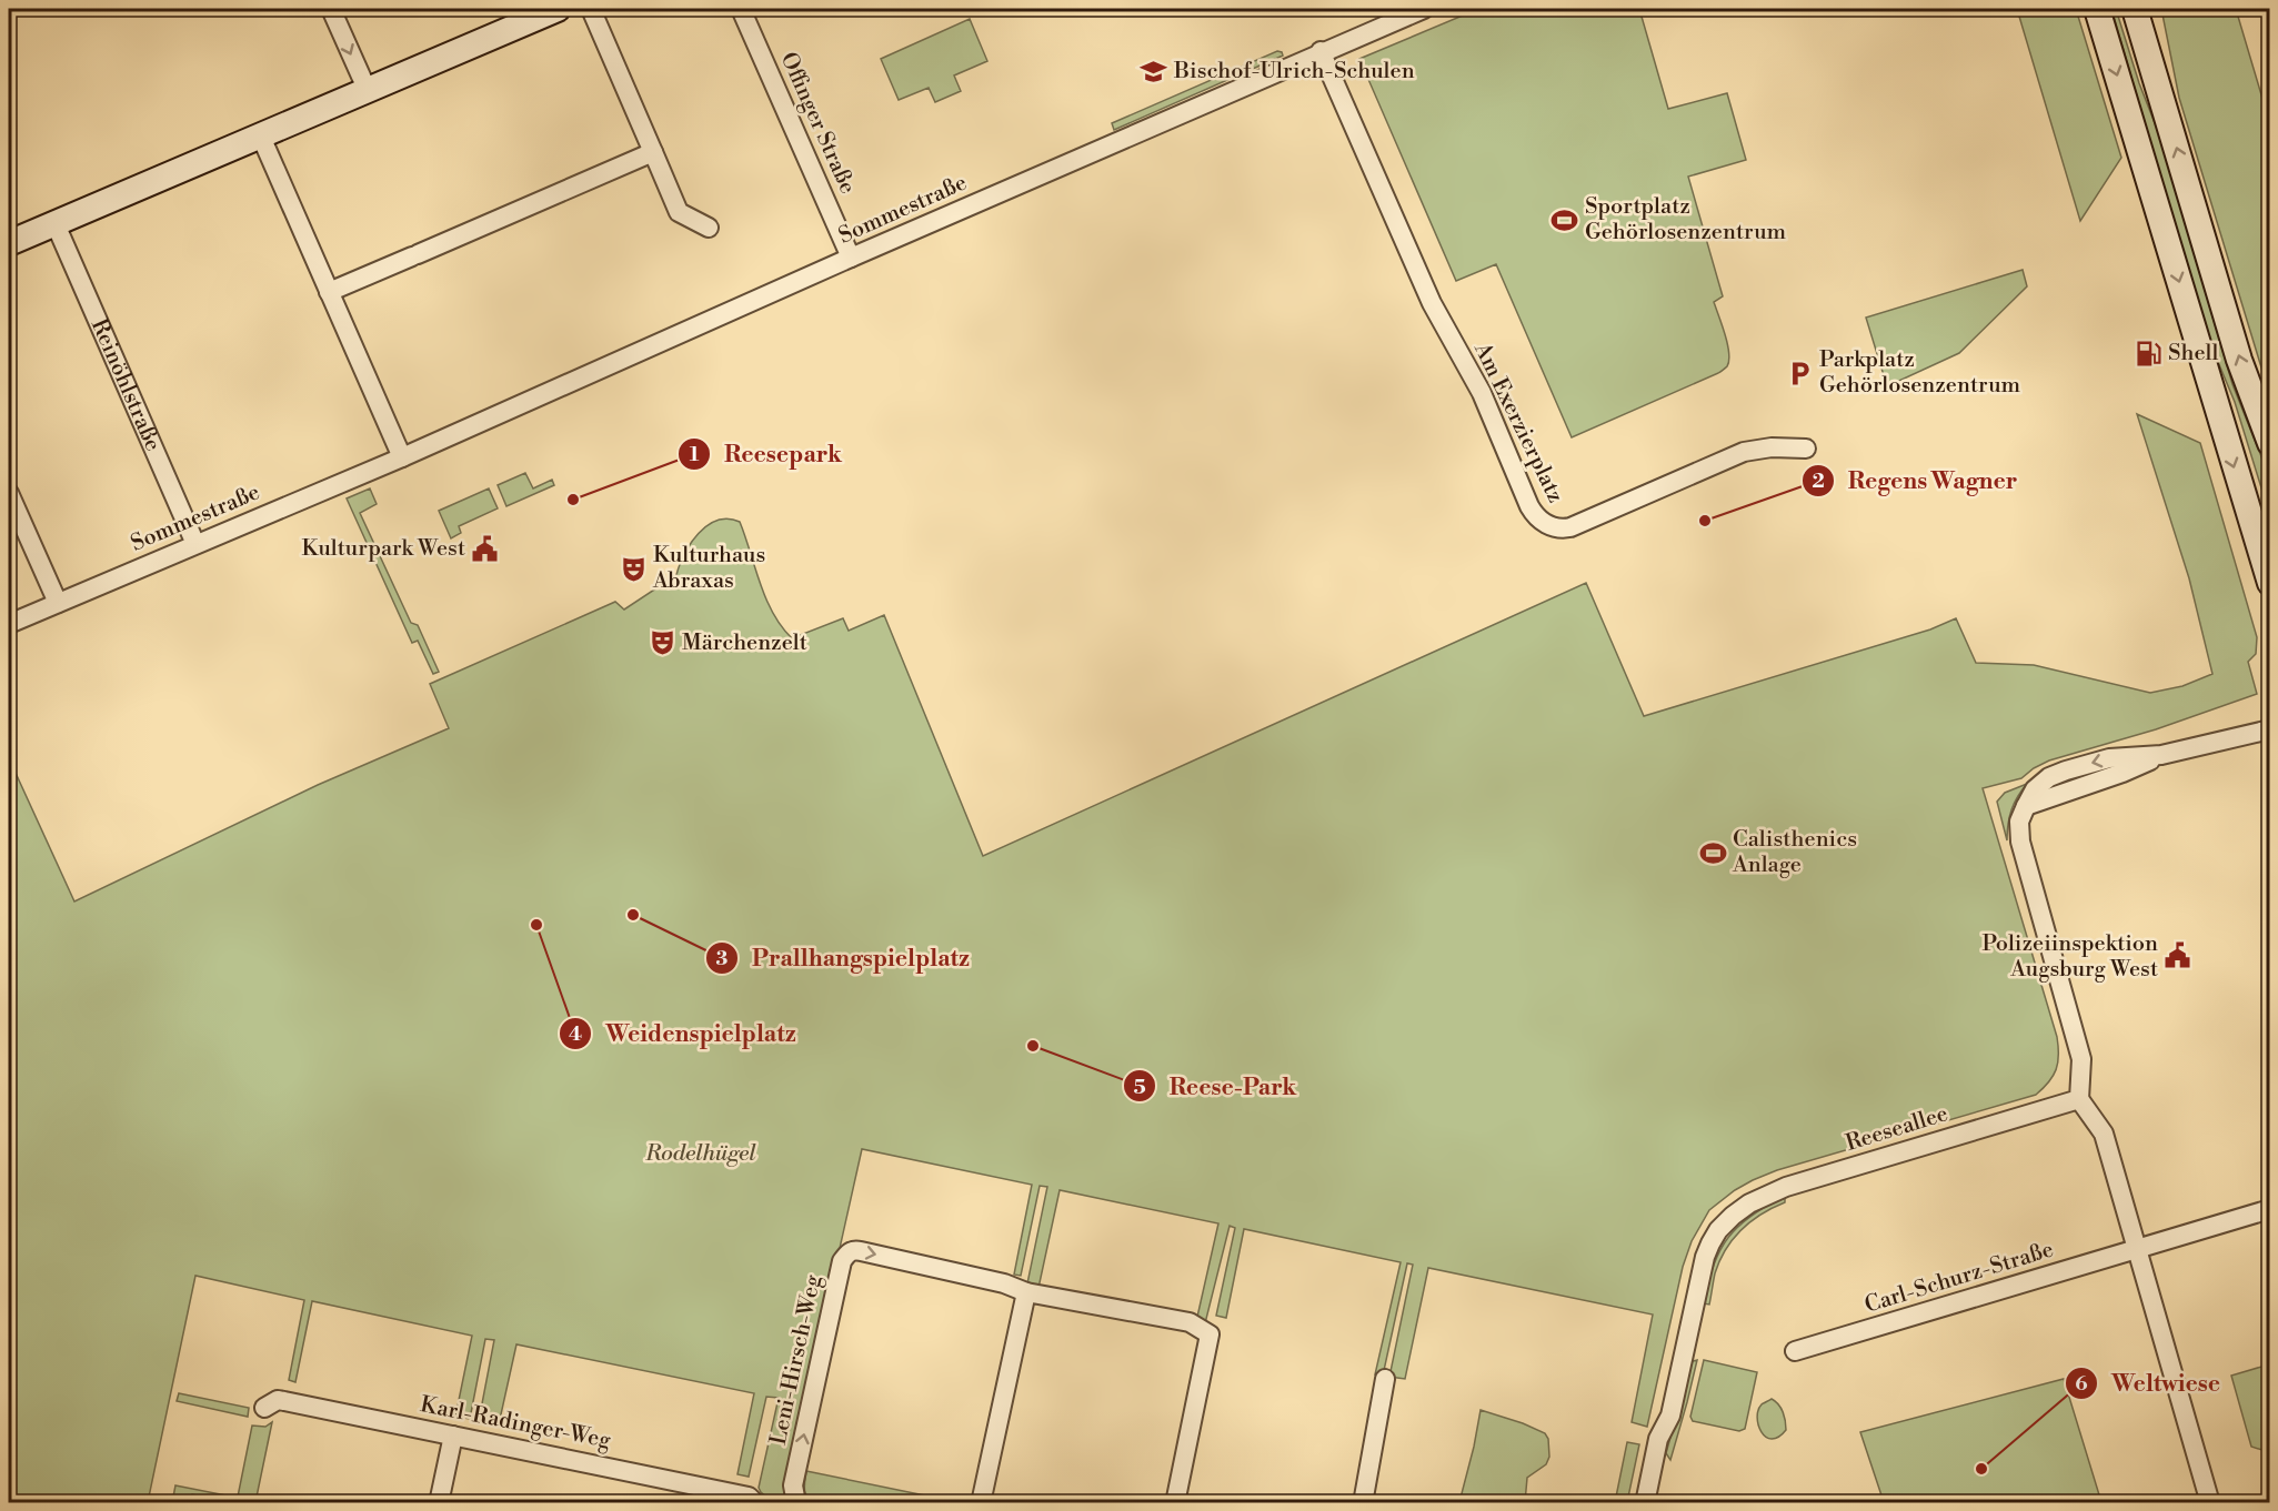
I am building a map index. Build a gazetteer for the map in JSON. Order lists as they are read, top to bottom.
{
  "streets": {
    "street": [
      "Offinger Straße",
      "Sommestraße",
      "Reinöhlstraße",
      "Am Exerzierplatz",
      "Reeseallee",
      "Carl-Schurz-Straße",
      "Leni-Hirsch-Weg",
      "Karl-Radinger-Weg"
    ]
  },
  "crossings": [
    ["Offinger Straße", "Sommestraße"],
    ["Sommestraße", "Reinöhlstraße"],
    ["Sommestraße", "Am Exerzierplatz"]
  ],
  "parks": ["Rodelhügel"],
  "places": {
    "school or university": ["Bischof-Ulrich-Schulen"],
    "sports": ["Sportplatz Gehörlosenzentrum", "Calisthenics Anlage"],
    "fuel station": ["Shell"],
    "parking": ["Parkplatz Gehörlosenzentrum"],
    "other": [
      "Reesepark",
      "Regens Wagner",
      "Prallhangspielplatz",
      "Weidenspielplatz",
      "Reese-Park",
      "Weltwiese"
    ],
    "public building": ["Kulturpark West", "Polizeiinspektion Augsburg West"],
    "theatre": ["Kulturhaus Abraxas", "Märchenzelt"]
  }
}
